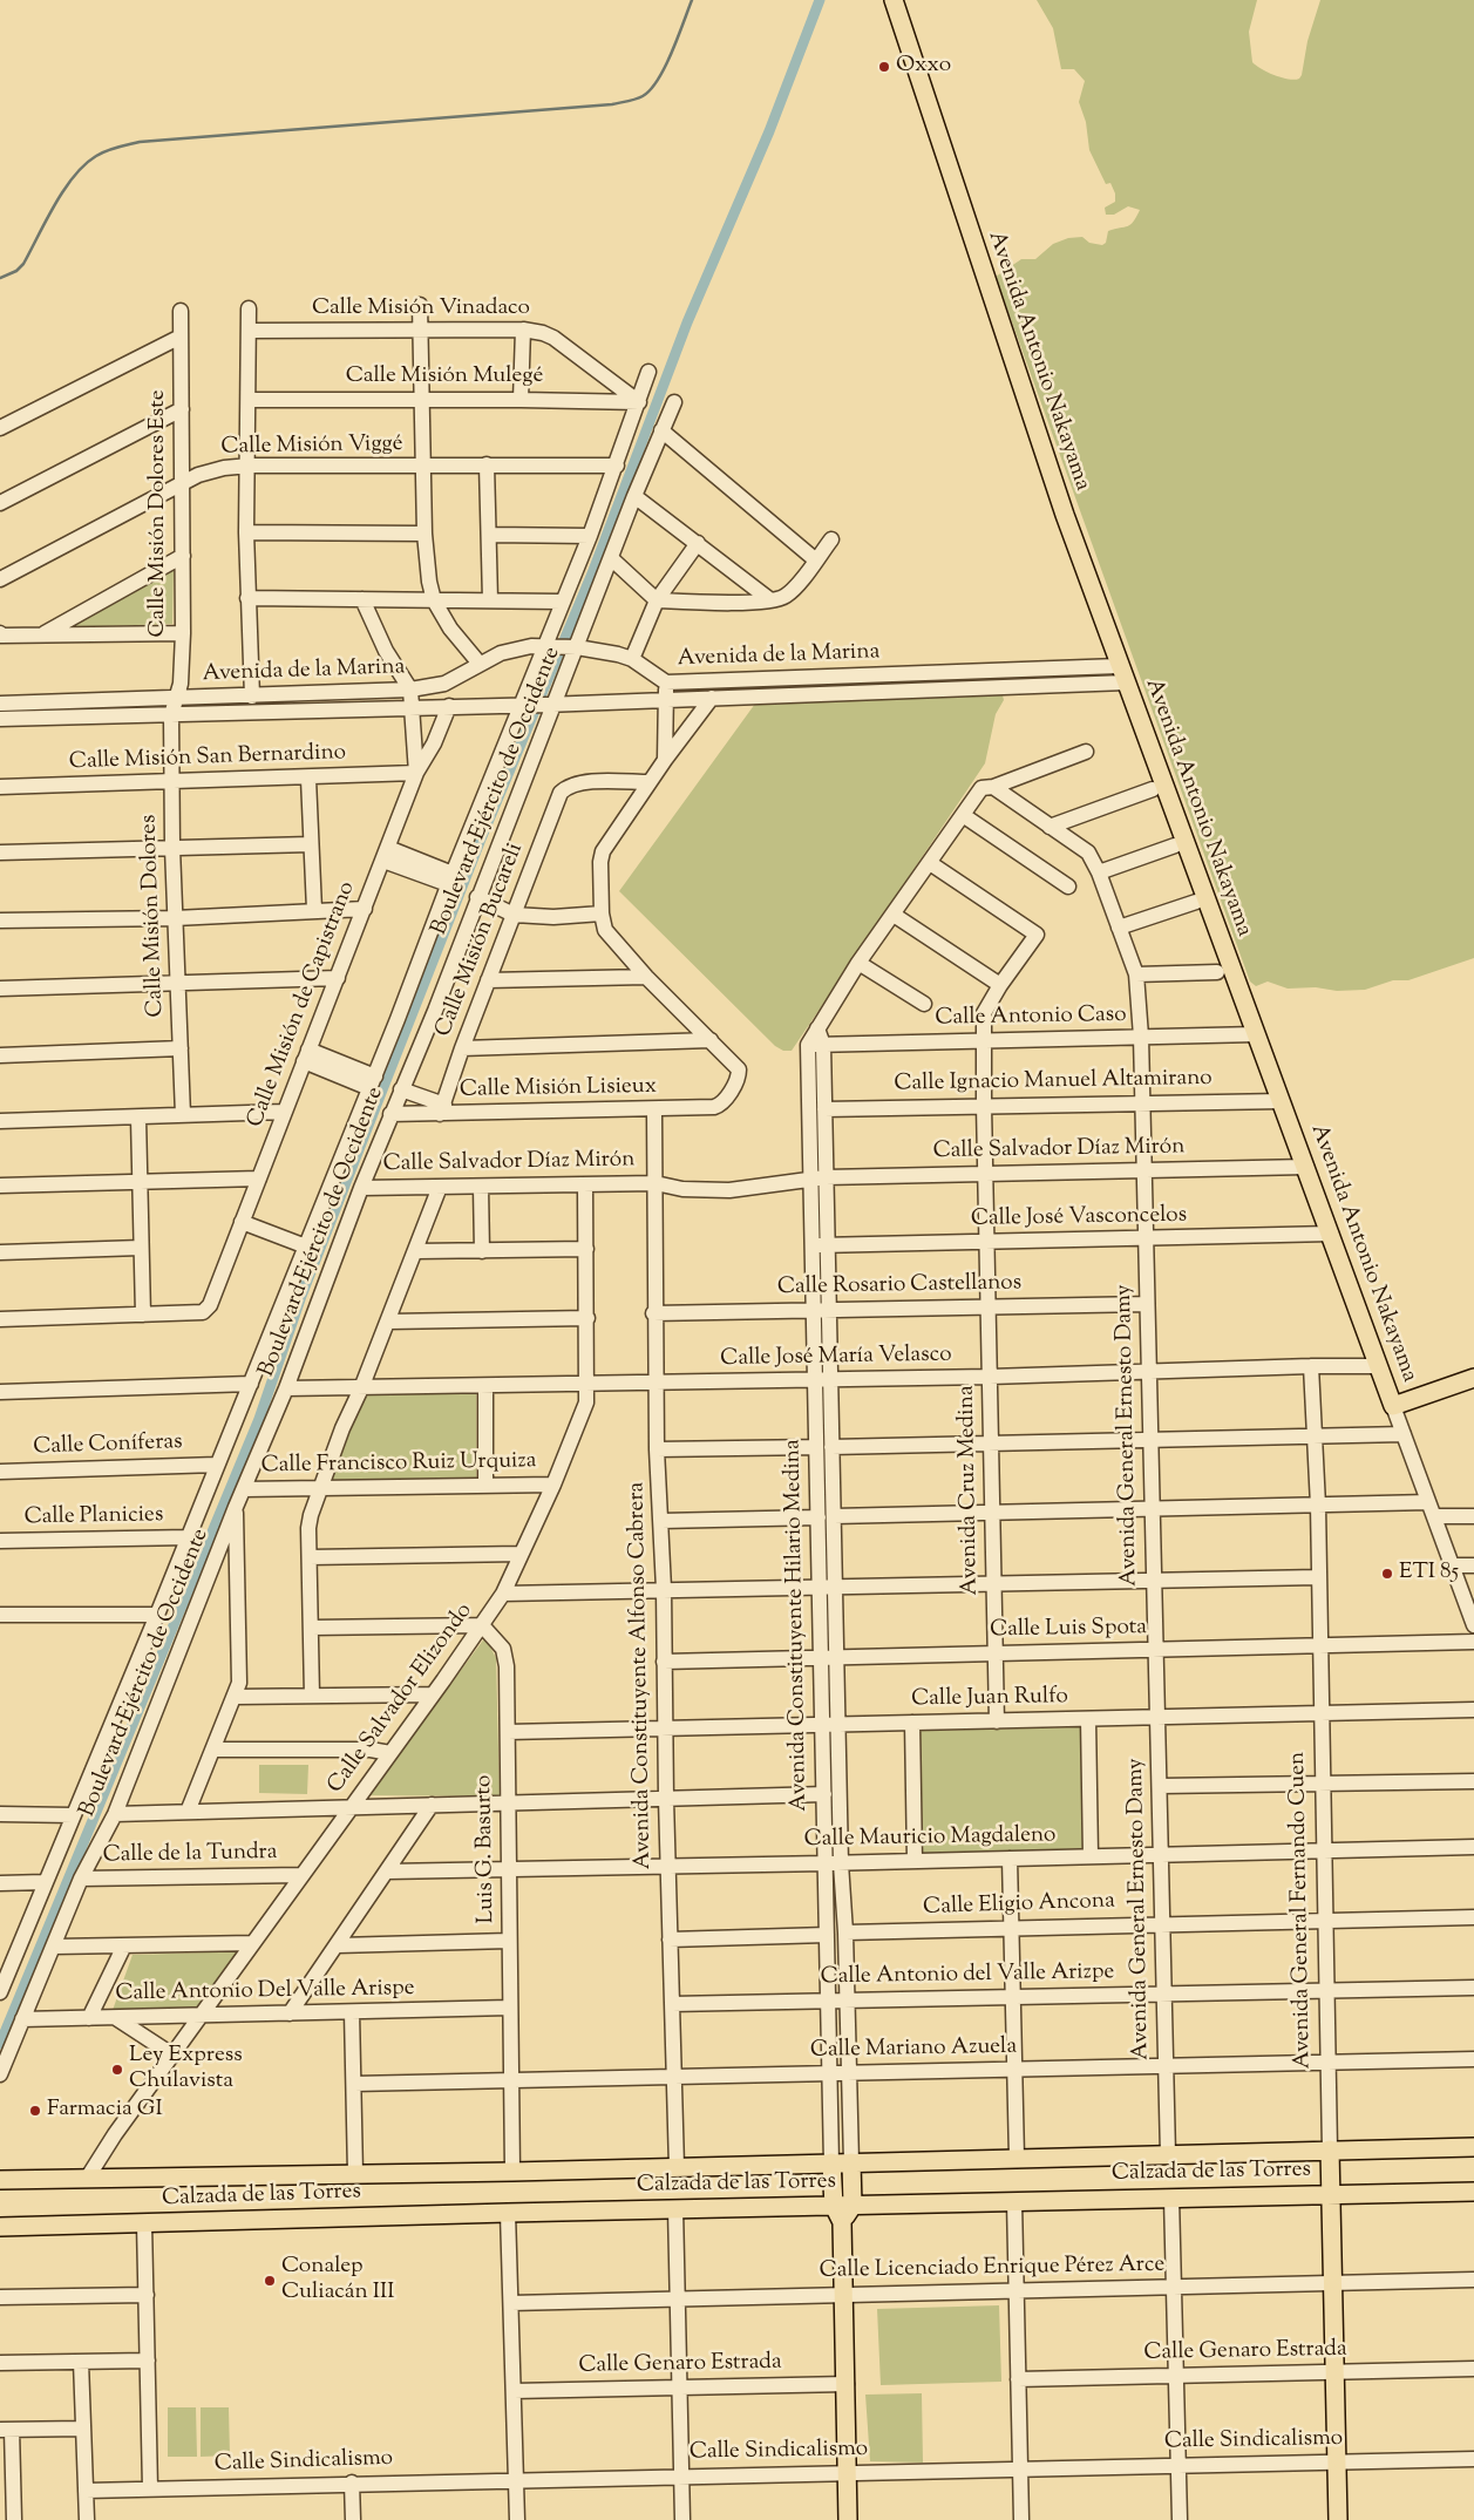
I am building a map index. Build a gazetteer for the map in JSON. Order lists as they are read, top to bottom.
{
  "streets": {
    "main road": [
      "Avenida Antonio Nakayama",
      "Avenida Constituyente Hilario Medina",
      "Avenida General Fernando Cuen",
      "Calzada de las Torres"
    ],
    "street": [
      "Calle Misión Vinadaco",
      "Calle Misión Mulegé",
      "Calle Misión Viggé",
      "Calle Misión Dolores Este",
      "Avenida de la Marina",
      "Calle Misión San Bernardino",
      "Boulevard Ejército de Occidente",
      "Calle Misión Dolores",
      "Calle Misión Bucareli",
      "Calle Misión de Capistrano",
      "Calle Antonio Caso",
      "Calle Ignacio Manuel Altamirano",
      "Calle Misión Lisieux",
      "Calle Salvador Díaz Mirón",
      "Calle José Vasconcelos",
      "Calle Rosario Castellanos",
      "Calle José María Velasco",
      "Avenida General Ernesto Damy",
      "Calle Coníferas",
      "Calle Francisco Ruiz Urquiza",
      "Avenida Cruz Medina",
      "Calle Planicies",
      "Calle Luis Spota",
      "Avenida Constituyente Alfonso Cabrera",
      "Calle Salvador Elizondo",
      "Calle Juan Rulfo",
      "Calle Mauricio Magdaleno",
      "Luis G. Basurto",
      "Calle de la Tundra",
      "Calle Eligio Ancona",
      "Calle Antonio del Valle Arizpe",
      "Calle Antonio Del Valle Arispe",
      "Calle Mariano Azuela",
      "Calle Licenciado Enrique Pérez Arce",
      "Calle Genaro Estrada",
      "Calle Sindicalismo"
    ]
  },
  "crossings": [
    ["Calle Misión Vinadaco", "Calle Misión Mulegé"],
    ["Calle Misión Vinadaco", "Boulevard Ejército de Occidente"],
    ["Avenida Antonio Nakayama", "Avenida de la Marina"],
    ["Avenida Antonio Nakayama", "Calle Antonio Caso"],
    ["Avenida Antonio Nakayama", "Calle Ignacio Manuel Altamirano"],
    ["Avenida Antonio Nakayama", "Calle Salvador Díaz Mirón"],
    ["Avenida Antonio Nakayama", "Calle José Vasconcelos"],
    ["Calle Misión Mulegé", "Boulevard Ejército de Occidente"],
    ["Calle Misión Viggé", "Calle Misión Dolores Este"],
    ["Calle Misión Viggé", "Boulevard Ejército de Occidente"],
    ["Calle Misión Dolores Este", "Avenida de la Marina"],
    ["Calle Misión Dolores Este", "Calle Misión Dolores"],
    ["Avenida de la Marina", "Boulevard Ejército de Occidente"],
    ["Avenida de la Marina", "Calle Misión Dolores"],
    ["Avenida de la Marina", "Calle Misión de Capistrano"],
    ["Calle Misión San Bernardino", "Calle Misión Dolores"],
    ["Calle Misión San Bernardino", "Calle Misión de Capistrano"],
    ["Boulevard Ejército de Occidente", "Calle Misión Lisieux"],
    ["Boulevard Ejército de Occidente", "Calle Salvador Díaz Mirón"],
    ["Boulevard Ejército de Occidente", "Calle José María Velasco"],
    ["Boulevard Ejército de Occidente", "Calle Coníferas"],
    ["Boulevard Ejército de Occidente", "Calle Francisco Ruiz Urquiza"],
    ["Boulevard Ejército de Occidente", "Calle Planicies"],
    ["Boulevard Ejército de Occidente", "Calle de la Tundra"],
    ["Boulevard Ejército de Occidente", "Calle Antonio Del Valle Arispe"],
    ["Calle Misión Bucareli", "Calle Misión Lisieux"],
    ["Calle Antonio Caso", "Avenida General Ernesto Damy"],
    ["Calle Antonio Caso", "Avenida Cruz Medina"],
    ["Calle Antonio Caso", "Avenida Constituyente Hilario Medina"],
    ["Calle Ignacio Manuel Altamirano", "Avenida General Ernesto Damy"],
    ["Calle Ignacio Manuel Altamirano", "Avenida Cruz Medina"],
    ["Calle Ignacio Manuel Altamirano", "Avenida Constituyente Hilario Medina"],
    ["Calle Misión Lisieux", "Avenida Constituyente Alfonso Cabrera"],
    ["Calle Salvador Díaz Mirón", "Avenida General Ernesto Damy"],
    ["Calle Salvador Díaz Mirón", "Avenida Cruz Medina"],
    ["Calle Salvador Díaz Mirón", "Avenida Constituyente Hilario Medina"],
    ["Calle Salvador Díaz Mirón", "Avenida Constituyente Alfonso Cabrera"],
    ["Calle Salvador Díaz Mirón", "Calle Salvador Elizondo"],
    ["Calle José Vasconcelos", "Avenida General Ernesto Damy"],
    ["Calle José Vasconcelos", "Avenida Cruz Medina"],
    ["Calle José Vasconcelos", "Avenida Constituyente Hilario Medina"],
    ["Calle Rosario Castellanos", "Avenida General Ernesto Damy"],
    ["Calle Rosario Castellanos", "Avenida Cruz Medina"],
    ["Calle Rosario Castellanos", "Avenida Constituyente Hilario Medina"],
    ["Calle Rosario Castellanos", "Avenida Constituyente Alfonso Cabrera"],
    ["Calle José María Velasco", "Avenida General Ernesto Damy"],
    ["Calle José María Velasco", "Avenida Cruz Medina"],
    ["Calle José María Velasco", "Avenida Constituyente Hilario Medina"],
    ["Calle José María Velasco", "Avenida Constituyente Alfonso Cabrera"],
    ["Calle José María Velasco", "Calle Salvador Elizondo"],
    ["Calle José María Velasco", "Avenida General Fernando Cuen"],
    ["Avenida General Ernesto Damy", "Avenida Constituyente Hilario Medina"],
    ["Avenida General Ernesto Damy", "Calle Luis Spota"],
    ["Avenida General Ernesto Damy", "Calle Juan Rulfo"],
    ["Avenida General Ernesto Damy", "Calle Mauricio Magdaleno"],
    ["Avenida General Ernesto Damy", "Calle Eligio Ancona"],
    ["Avenida General Ernesto Damy", "Calle Antonio del Valle Arizpe"],
    ["Avenida General Ernesto Damy", "Calle Mariano Azuela"],
    ["Avenida General Ernesto Damy", "Calzada de las Torres"],
    ["Calle Francisco Ruiz Urquiza", "Calle Salvador Elizondo"],
    ["Avenida Cruz Medina", "Calle Luis Spota"],
    ["Avenida Cruz Medina", "Calle Juan Rulfo"],
    ["Avenida Constituyente Hilario Medina", "Calle Luis Spota"],
    ["Avenida Constituyente Hilario Medina", "Calle Juan Rulfo"],
    ["Avenida Constituyente Hilario Medina", "Calle Mauricio Magdaleno"],
    ["Avenida Constituyente Hilario Medina", "Calle Eligio Ancona"],
    ["Avenida Constituyente Hilario Medina", "Calle Antonio del Valle Arizpe"],
    ["Avenida Constituyente Hilario Medina", "Calle Mariano Azuela"],
    ["Avenida Constituyente Hilario Medina", "Calzada de las Torres"],
    ["Avenida Constituyente Hilario Medina", "Calle Licenciado Enrique Pérez Arce"],
    ["Avenida Constituyente Hilario Medina", "Calle Genaro Estrada"],
    ["Avenida Constituyente Hilario Medina", "Calle Sindicalismo"],
    ["Calle Luis Spota", "Avenida Constituyente Alfonso Cabrera"],
    ["Calle Luis Spota", "Avenida General Fernando Cuen"],
    ["Avenida Constituyente Alfonso Cabrera", "Calle Juan Rulfo"],
    ["Avenida Constituyente Alfonso Cabrera", "Calle Mauricio Magdaleno"],
    ["Avenida Constituyente Alfonso Cabrera", "Calle Antonio del Valle Arizpe"],
    ["Avenida Constituyente Alfonso Cabrera", "Calle Mariano Azuela"],
    ["Avenida Constituyente Alfonso Cabrera", "Calzada de las Torres"],
    ["Calle Salvador Elizondo", "Luis G. Basurto"],
    ["Calle Salvador Elizondo", "Calle de la Tundra"],
    ["Calle Salvador Elizondo", "Calle Antonio Del Valle Arispe"],
    ["Calle Salvador Elizondo", "Calzada de las Torres"],
    ["Calle Juan Rulfo", "Luis G. Basurto"],
    ["Calle Juan Rulfo", "Avenida General Fernando Cuen"],
    ["Calle Mauricio Magdaleno", "Luis G. Basurto"],
    ["Calle Mauricio Magdaleno", "Avenida General Fernando Cuen"],
    ["Luis G. Basurto", "Calle Antonio Del Valle Arispe"],
    ["Luis G. Basurto", "Calle Mariano Azuela"],
    ["Luis G. Basurto", "Calzada de las Torres"],
    ["Calle Eligio Ancona", "Avenida General Fernando Cuen"],
    ["Avenida General Fernando Cuen", "Calle Antonio del Valle Arizpe"],
    ["Avenida General Fernando Cuen", "Calle Mariano Azuela"],
    ["Avenida General Fernando Cuen", "Calzada de las Torres"],
    ["Avenida General Fernando Cuen", "Calle Licenciado Enrique Pérez Arce"],
    ["Avenida General Fernando Cuen", "Calle Genaro Estrada"],
    ["Avenida General Fernando Cuen", "Calle Sindicalismo"]
  ],
  "places": [
    "Oxxo",
    "ETI 85",
    "Ley Express Chulavista",
    "Farmacia GI",
    "Conalep Culiacán III"
  ]
}
